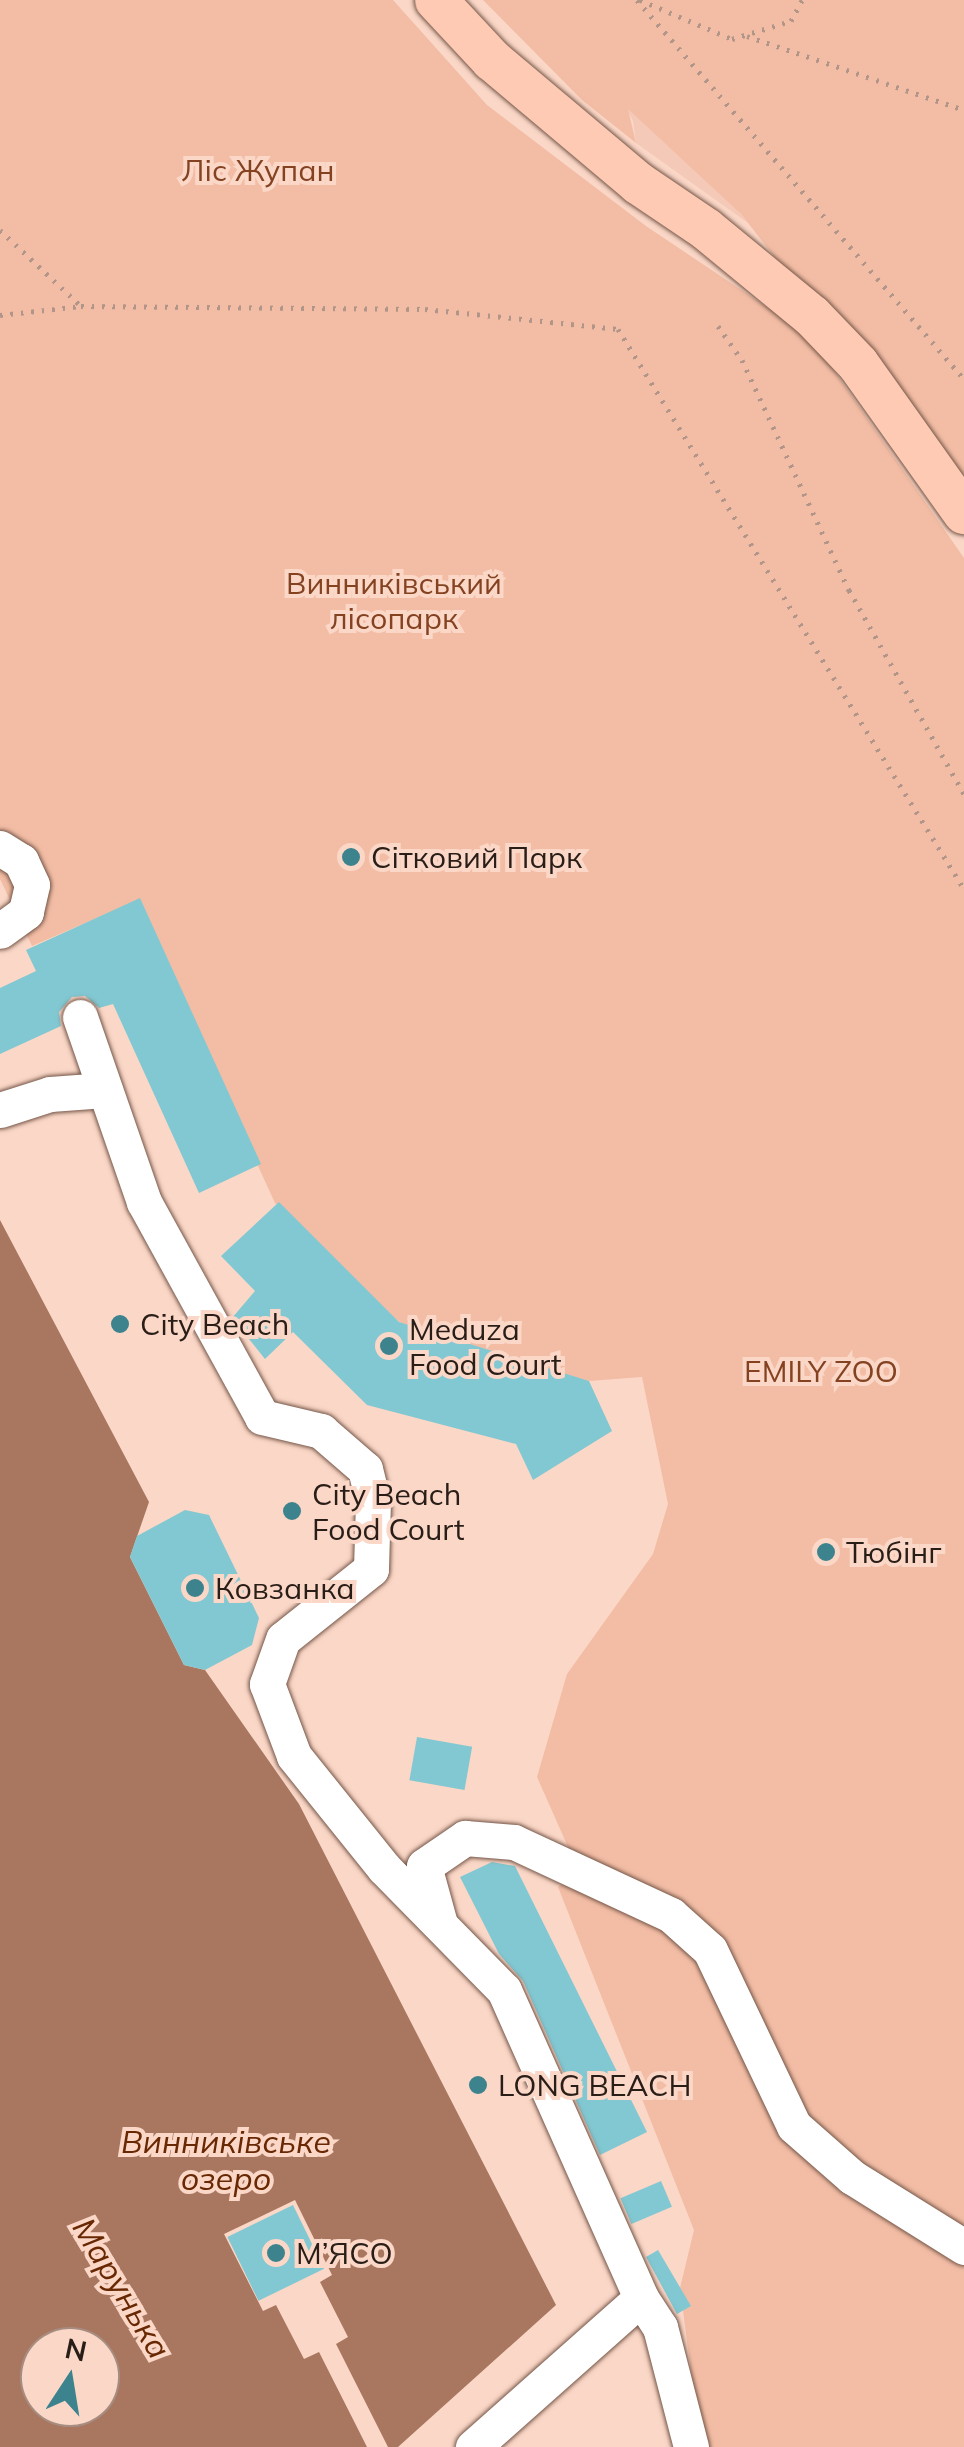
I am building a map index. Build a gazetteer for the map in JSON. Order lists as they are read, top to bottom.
{
  "water": ["Винниківське озеро", "Марунька"],
  "parks": ["Ліс Жупан", "Винниківський лісопарк", "EMILY ZOO"],
  "places": [
    "Сітковий Парк",
    "City Beach",
    "Meduza Food Court",
    "City Beach Food Court",
    "Тюбінг",
    "Ковзанка",
    "LONG BEACH",
    "М’ЯСО"
  ],
  "north": "top"
}
